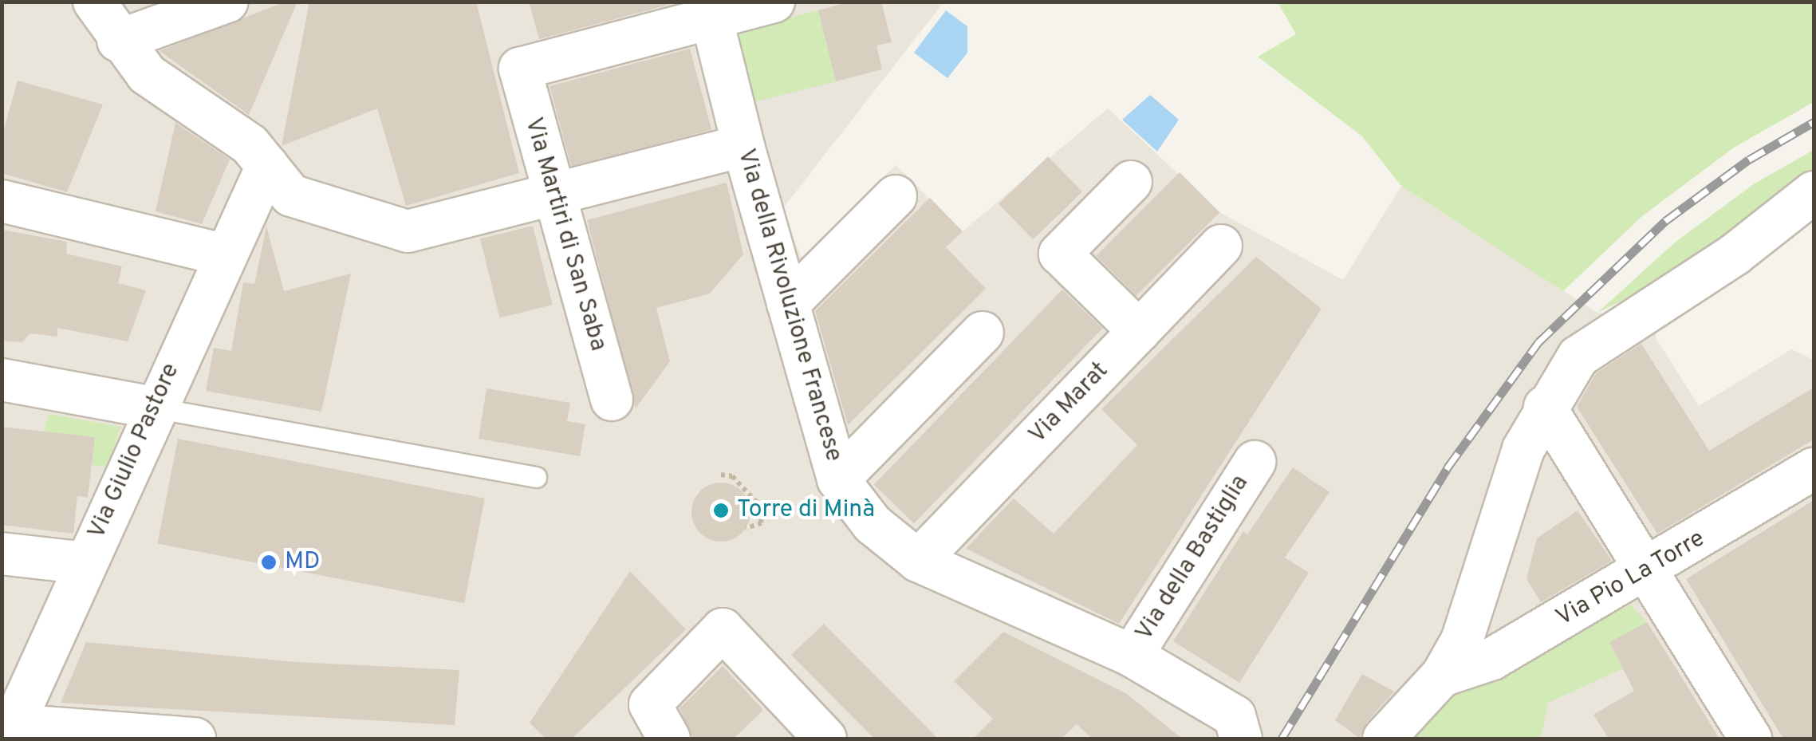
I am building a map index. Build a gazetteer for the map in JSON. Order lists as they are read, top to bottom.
{
  "streets": {
    "street": [
      "Via Martiri di San Saba",
      "Via della Rivoluzione Francese",
      "Via Marat",
      "Via Giulio Pastore",
      "Via della Bastiglia",
      "Via Pio La Torre"
    ]
  },
  "crossings": [
    ["Via Martiri di San Saba", "Via della Rivoluzione Francese"],
    ["Via della Rivoluzione Francese", "Via Marat"],
    ["Via della Rivoluzione Francese", "Via della Bastiglia"]
  ],
  "places": ["Torre di Minà", "MD"]
}
